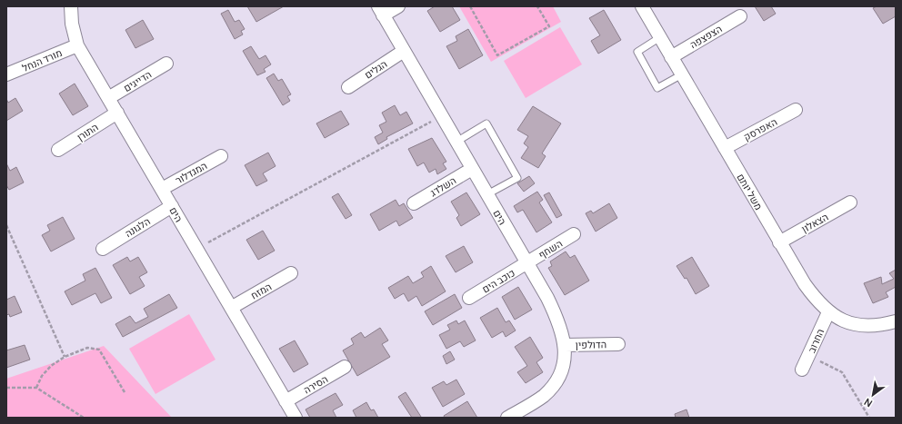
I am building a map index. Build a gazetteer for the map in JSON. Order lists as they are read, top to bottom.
{
  "streets": {
    "street": [
      "הצפצפה",
      "מורד הנחל",
      "הגלים",
      "הדייגים",
      "האפרסק",
      "התורן",
      "המגדלור",
      "השלדג",
      "משל יותם",
      "הים",
      "הצאלון",
      "הלגונה",
      "השחף",
      "כוכב הים",
      "המזח",
      "החרוב",
      "הדולפין",
      "הסירה"
    ]
  },
  "crossings": [
    ["הצפצפה", "משל יותם"],
    ["מורד הנחל", "הים"],
    ["הגלים", "הים"],
    ["הדייגים", "הים"],
    ["האפרסק", "משל יותם"],
    ["התורן", "הים"],
    ["המגדלור", "הים"],
    ["השלדג", "הים"],
    ["משל יותם", "הצאלון"],
    ["משל יותם", "החרוב"],
    ["הים", "הלגונה"],
    ["הים", "השחף"],
    ["הים", "כוכב הים"],
    ["הים", "המזח"],
    ["הים", "הדולפין"],
    ["הים", "הסירה"],
    ["השחף", "כוכב הים"]
  ],
  "north": "bottom left"
}
